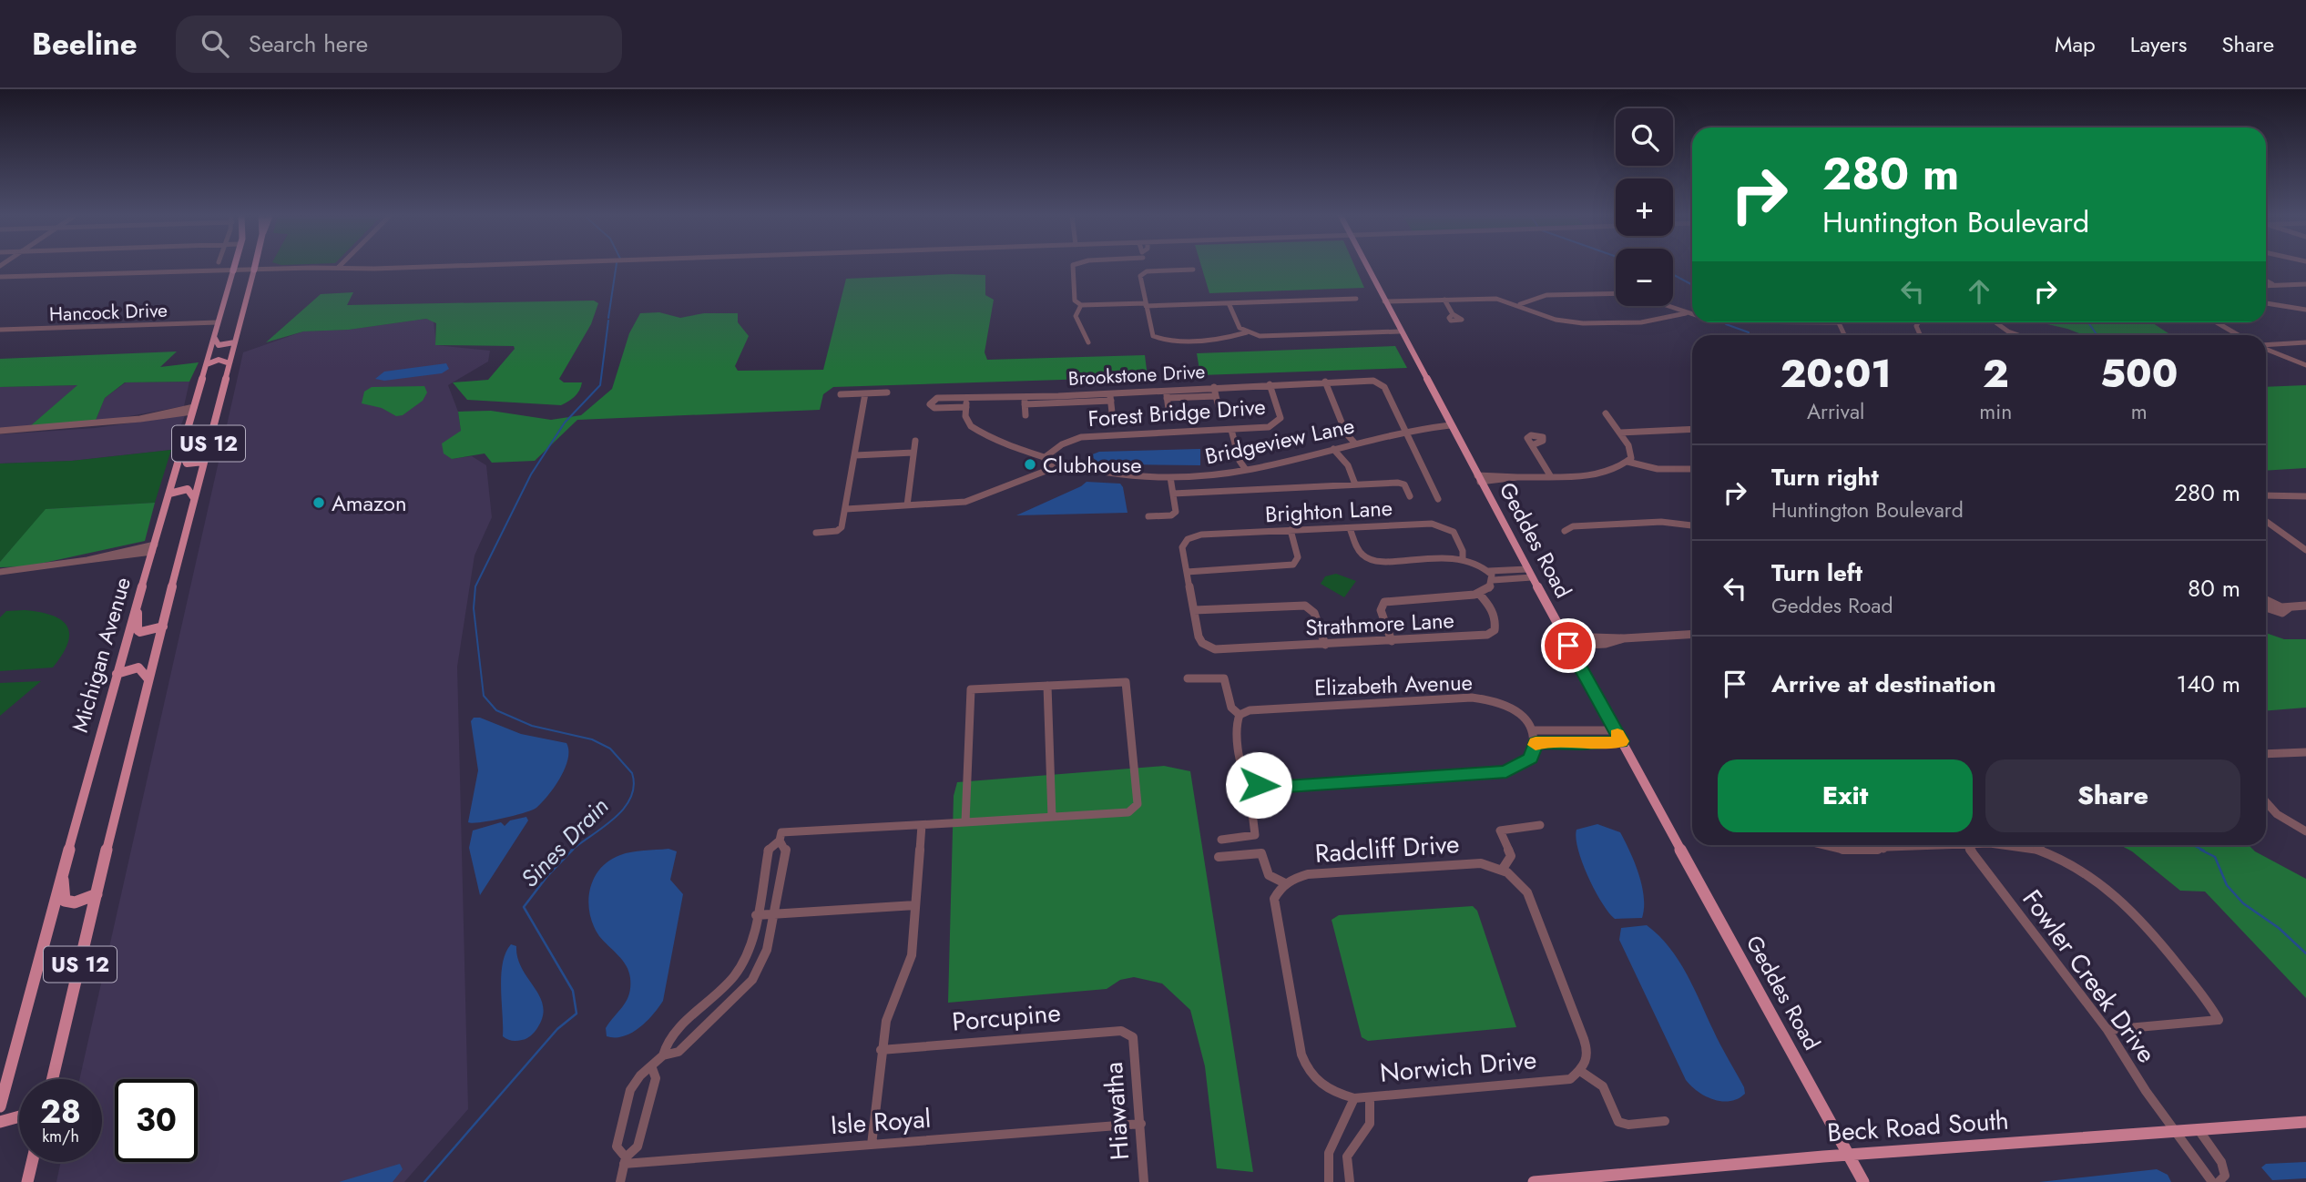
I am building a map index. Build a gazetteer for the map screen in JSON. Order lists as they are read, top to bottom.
{
  "streets": {
    "highway": ["US 12", "Michigan Avenue"],
    "main road": ["Geddes Road", "Beck Road South"],
    "street": [
      "Hancock Drive",
      "Brookstone Drive",
      "Forest Bridge Drive",
      "Bridgeview Lane",
      "Brighton Lane",
      "Strathmore Lane",
      "Elizabeth Avenue",
      "Radcliff Drive",
      "Fowler Creek Drive",
      "Porcupine",
      "Norwich Drive",
      "Hiawatha",
      "Isle Royal"
    ]
  },
  "crossings": [
    ["Hancock Drive", "Michigan Avenue"],
    ["Brookstone Drive", "Forest Bridge Drive"],
    ["Brookstone Drive", "Bridgeview Lane"],
    ["Forest Bridge Drive", "Bridgeview Lane"],
    ["Bridgeview Lane", "Geddes Road"],
    ["Geddes Road", "Beck Road South"],
    ["Radcliff Drive", "Norwich Drive"],
    ["Fowler Creek Drive", "Beck Road South"],
    ["Porcupine", "Hiawatha"],
    ["Hiawatha", "Isle Royal"]
  ],
  "water": ["Sines Drain"],
  "places": ["Clubhouse", "Amazon"],
  "page": {
    "header": "Beeline",
    "search": "Search here",
    "nav": ["Map", "Layers", "Share"],
    "map_buttons": ["+", "−"],
    "turn": ["280 m", "Huntington Boulevard"],
    "eta": [
      "20:01",
      "Arrival",
      "2",
      "min",
      "500",
      "m"
    ],
    "list": [
      {
        "name": "Turn right",
        "note": "Huntington Boulevard",
        "value": "280 m"
      },
      {
        "name": "Turn left",
        "note": "Geddes Road",
        "value": "80 m"
      },
      {
        "name": "Arrive at destination",
        "value": "140 m"
      }
    ],
    "buttons": ["Exit", "Share"],
    "speed": "28 km/h",
    "limit": "30"
  }
}
